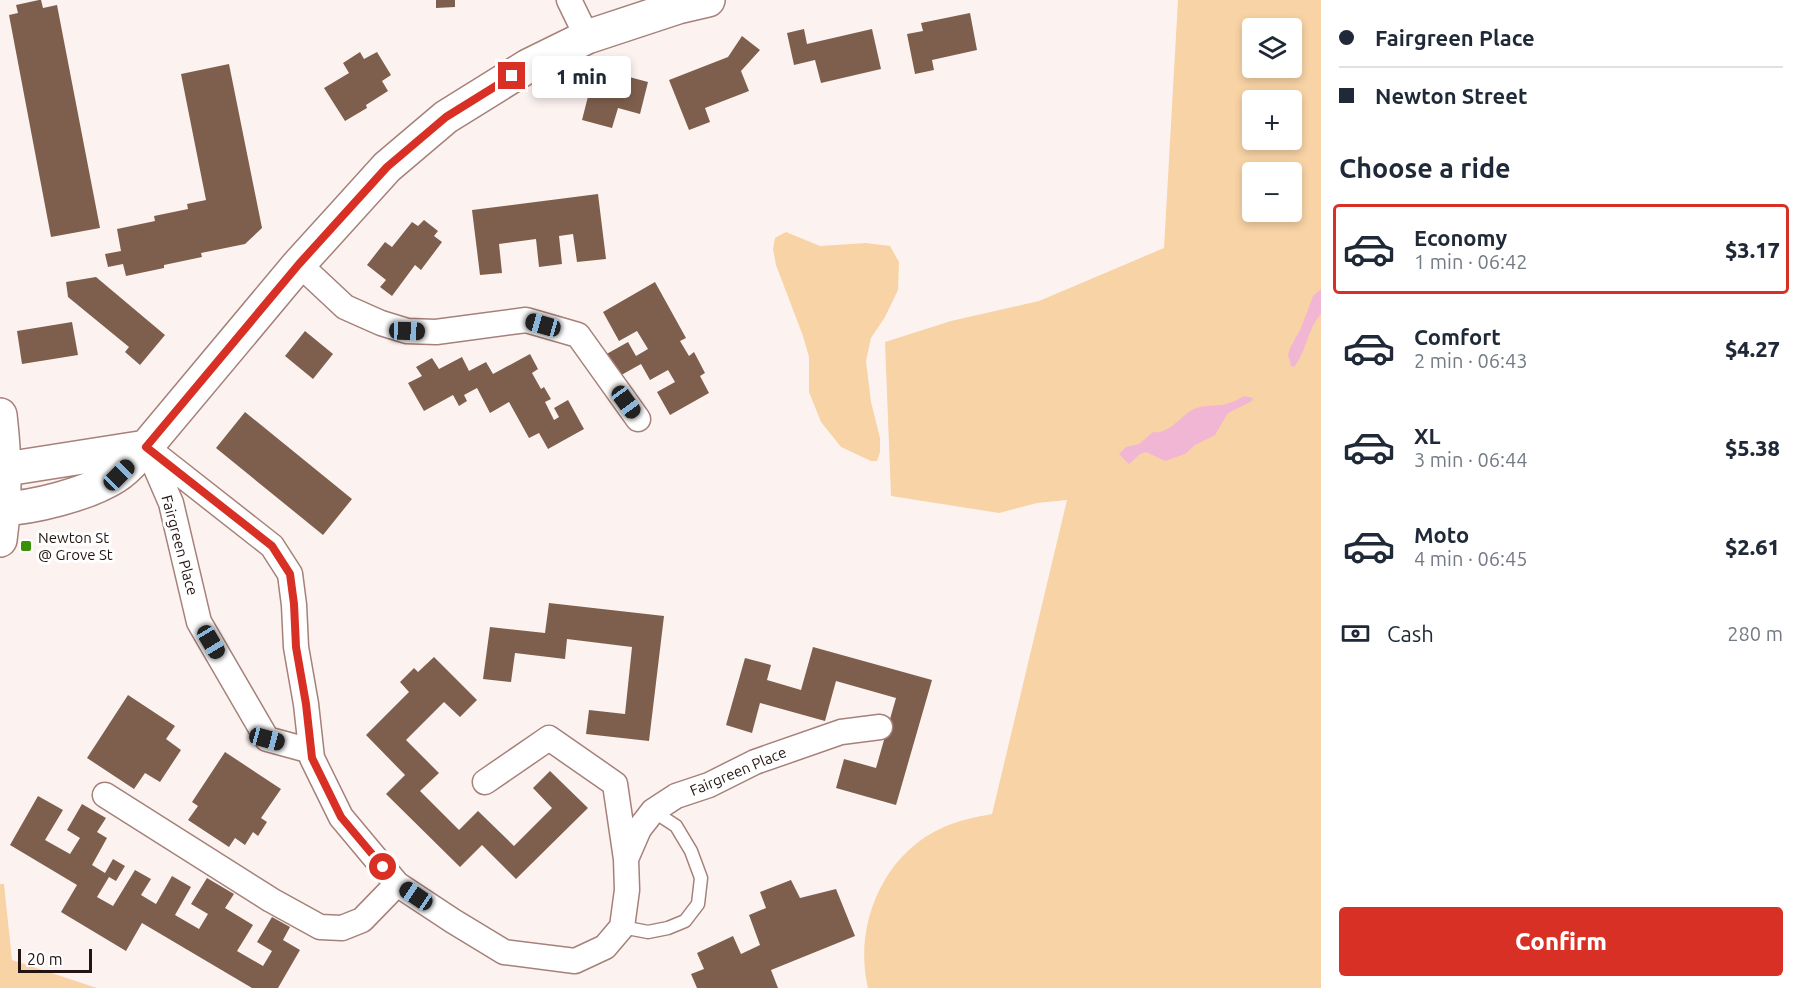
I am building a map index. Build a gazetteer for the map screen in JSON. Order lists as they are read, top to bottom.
{
  "streets": {
    "street": ["Fairgreen Place"]
  },
  "places": {
    "transit": ["Newton St @ Grove St"]
  },
  "scale_bar": "20 m",
  "page": {
    "banner": ["Fairgreen Place", "Newton Street"],
    "map_buttons": ["+", "−"],
    "bubble": "1 min",
    "heading": "Choose a ride",
    "list": [
      {
        "name": "Economy",
        "note": "1 min · 06:42",
        "value": "$3.17"
      },
      {
        "name": "Comfort",
        "note": "2 min · 06:43",
        "value": "$4.27"
      },
      {
        "name": "XL",
        "note": "3 min · 06:44",
        "value": "$5.38"
      },
      {
        "name": "Moto",
        "note": "4 min · 06:45",
        "value": "$2.61"
      }
    ],
    "pay": ["Cash", "280 m"],
    "buttons": "Confirm",
    "scale": "20 m"
  }
}
